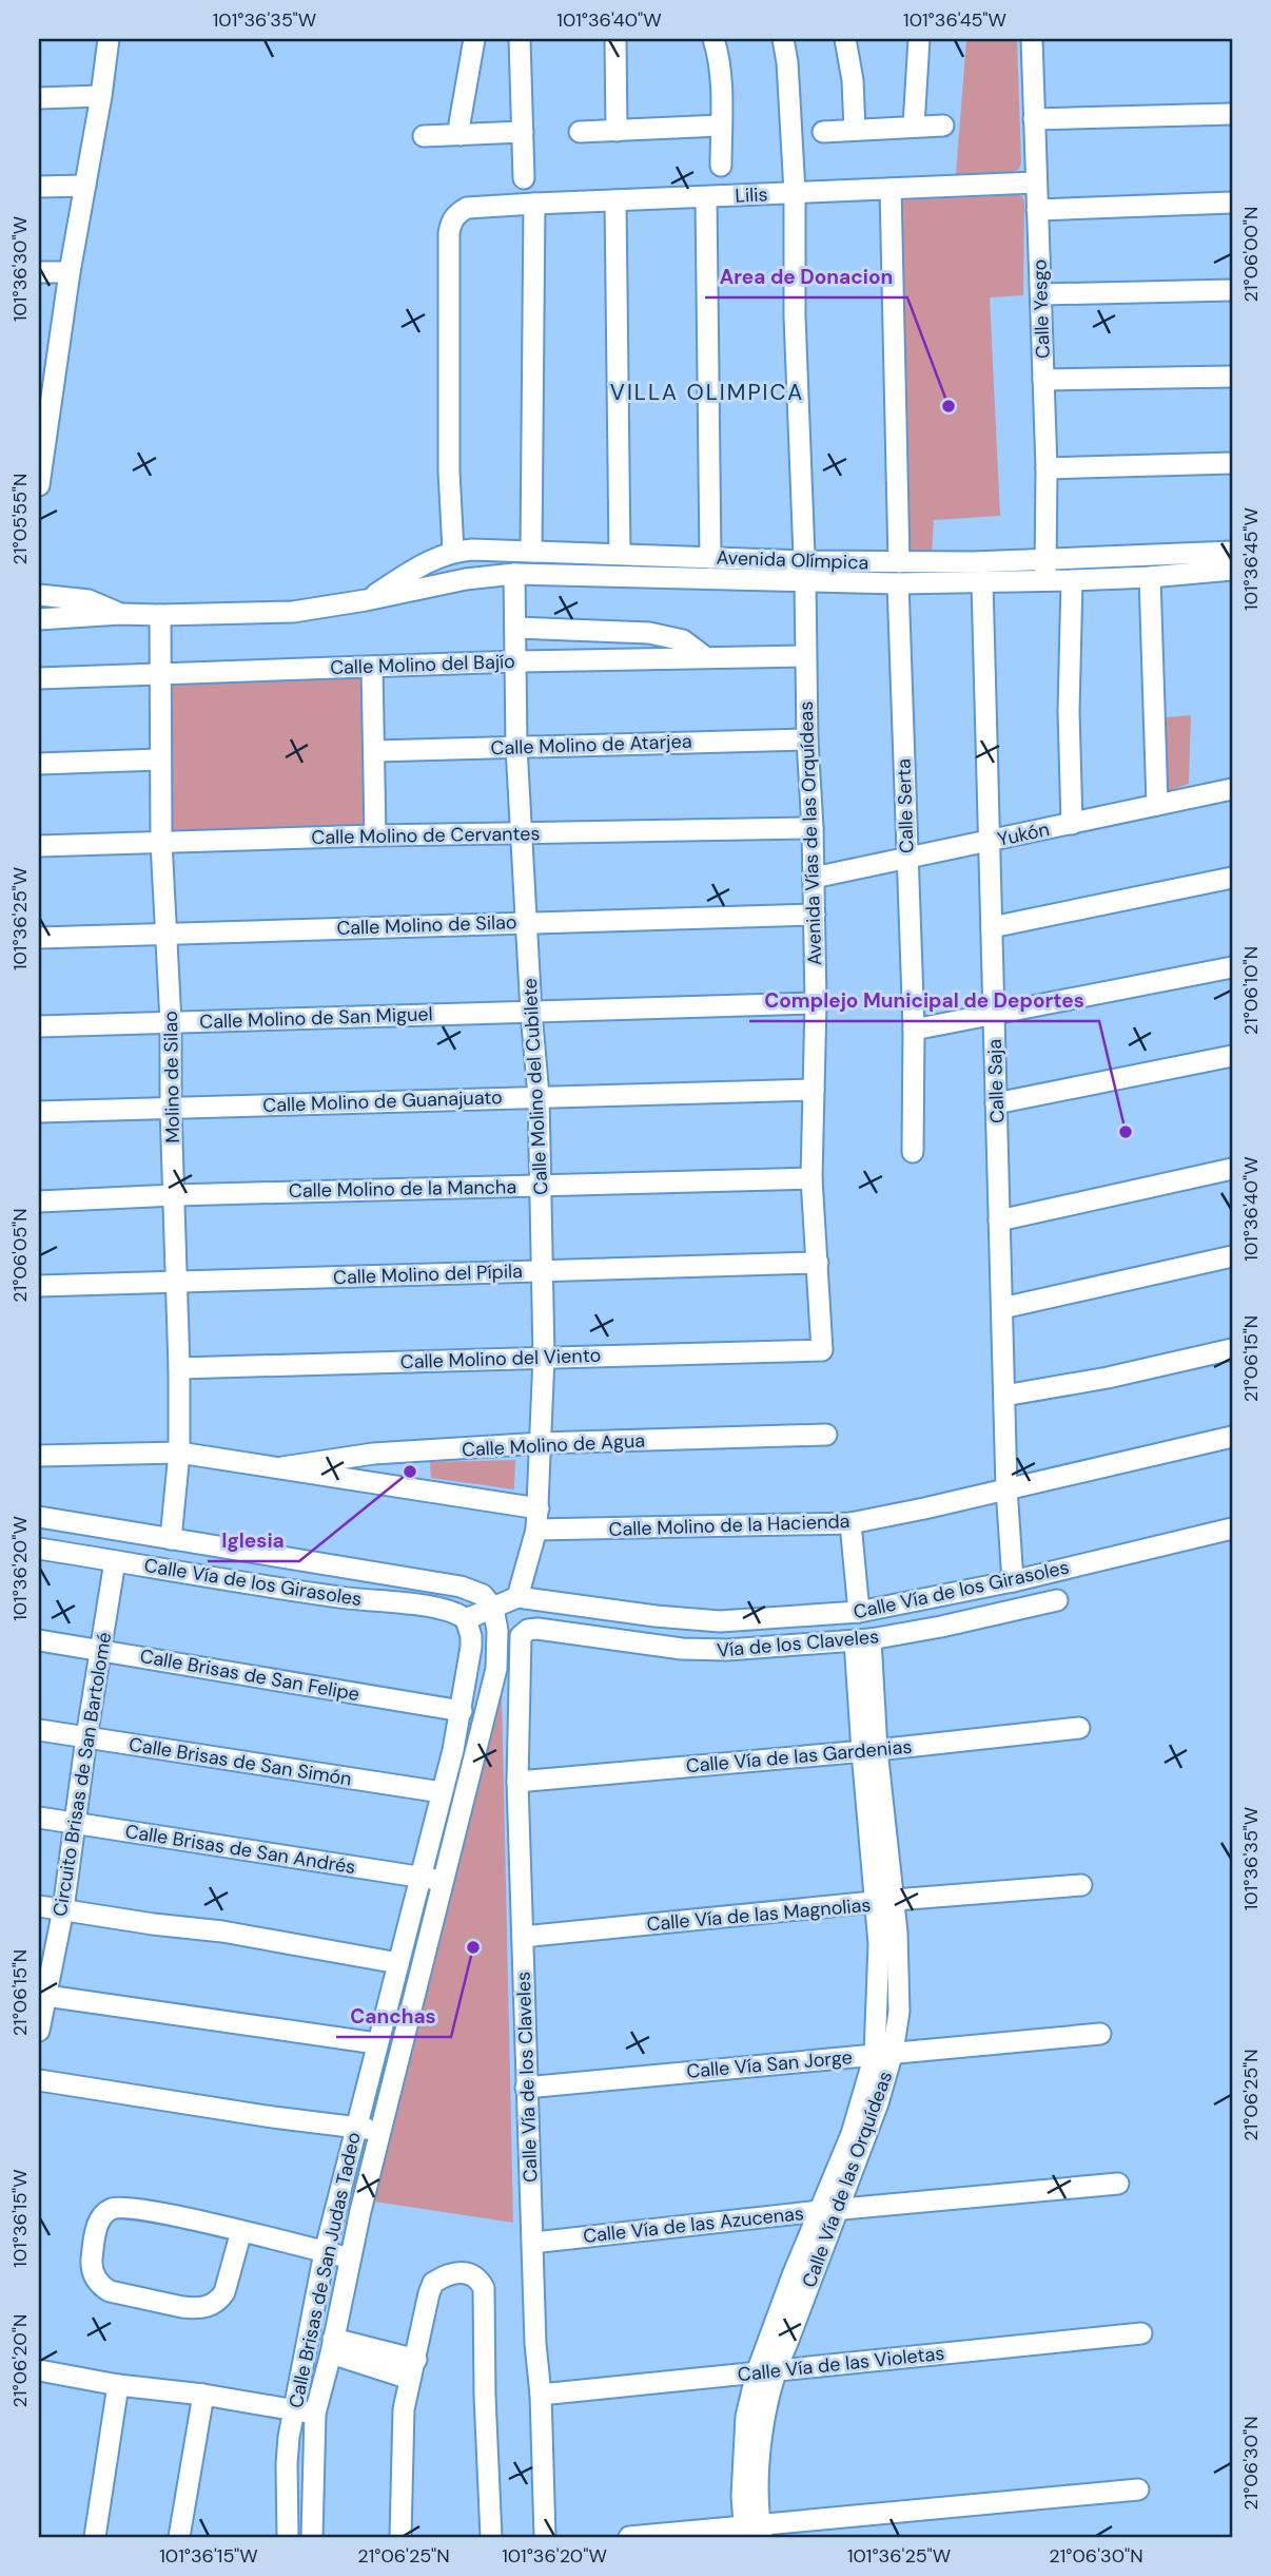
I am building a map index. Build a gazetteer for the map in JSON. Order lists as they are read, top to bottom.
{
  "streets": {
    "street": [
      "Lilis",
      "Calle Yesgo",
      "Avenida Olímpica",
      "Calle Molino del Bajío",
      "Calle Molino de Atarjea",
      "Calle Serta",
      "Avenida Vías de las Orquídeas",
      "Yukón",
      "Calle Molino de Cervantes",
      "Calle Molino de Silao",
      "Calle Molino de San Miguel",
      "Molino de Silao",
      "Calle Saja",
      "Calle Molino del Cubilete",
      "Calle Molino de Guanajuato",
      "Calle Molino de la Mancha",
      "Calle Molino del Pípila",
      "Calle Molino del Viento",
      "Calle Molino de Agua",
      "Calle Molino de la Hacienda",
      "Calle Vía de los Girasoles",
      "Vía de los Claveles",
      "Calle Brisas de San Felipe",
      "Calle Vía de las Gardenias",
      "Calle Brisas de San Simón",
      "Circuito Brisas de San Bartolomé",
      "Calle Brisas de San Andrés",
      "Calle Vía de las Magnolias",
      "Calle Vía San Jorge",
      "Calle Vía de los Claveles",
      "Calle Vía de las Orquídeas",
      "Calle Vía de las Azucenas",
      "Calle Brisas de San Judas Tadeo",
      "Calle Vía de las Violetas"
    ]
  },
  "crossings": [
    ["Lilis", "Calle Yesgo"],
    ["Lilis", "Avenida Olímpica"],
    ["Lilis", "Calle Serta"],
    ["Lilis", "Avenida Vías de las Orquídeas"],
    ["Calle Yesgo", "Avenida Olímpica"],
    ["Avenida Olímpica", "Calle Serta"],
    ["Avenida Olímpica", "Avenida Vías de las Orquídeas"],
    ["Avenida Olímpica", "Molino de Silao"],
    ["Avenida Olímpica", "Calle Saja"],
    ["Avenida Olímpica", "Calle Molino del Cubilete"],
    ["Calle Molino del Bajío", "Avenida Vías de las Orquídeas"],
    ["Calle Molino del Bajío", "Molino de Silao"],
    ["Calle Molino del Bajío", "Calle Molino del Cubilete"],
    ["Calle Molino de Atarjea", "Avenida Vías de las Orquídeas"],
    ["Calle Molino de Atarjea", "Calle Molino del Cubilete"],
    ["Calle Serta", "Yukón"],
    ["Avenida Vías de las Orquídeas", "Yukón"],
    ["Avenida Vías de las Orquídeas", "Calle Molino de Cervantes"],
    ["Avenida Vías de las Orquídeas", "Calle Molino de Silao"],
    ["Avenida Vías de las Orquídeas", "Calle Molino de San Miguel"],
    ["Avenida Vías de las Orquídeas", "Calle Molino de Guanajuato"],
    ["Avenida Vías de las Orquídeas", "Calle Molino de la Mancha"],
    ["Avenida Vías de las Orquídeas", "Calle Molino del Pípila"],
    ["Avenida Vías de las Orquídeas", "Calle Molino del Viento"],
    ["Yukón", "Calle Saja"],
    ["Calle Molino de Cervantes", "Molino de Silao"],
    ["Calle Molino de Cervantes", "Calle Molino del Cubilete"],
    ["Calle Molino de Silao", "Molino de Silao"],
    ["Calle Molino de Silao", "Calle Molino del Cubilete"],
    ["Calle Molino de San Miguel", "Molino de Silao"],
    ["Calle Molino de San Miguel", "Calle Molino del Cubilete"],
    ["Molino de Silao", "Calle Molino de Guanajuato"],
    ["Molino de Silao", "Calle Molino de la Mancha"],
    ["Molino de Silao", "Calle Molino del Pípila"],
    ["Molino de Silao", "Calle Molino del Viento"],
    ["Molino de Silao", "Calle Molino de Agua"],
    ["Molino de Silao", "Calle Vía de los Girasoles"],
    ["Calle Saja", "Calle Molino de la Hacienda"],
    ["Calle Saja", "Calle Vía de los Girasoles"],
    ["Calle Molino del Cubilete", "Calle Molino de Guanajuato"],
    ["Calle Molino del Cubilete", "Calle Molino de la Mancha"],
    ["Calle Molino del Cubilete", "Calle Molino del Pípila"],
    ["Calle Molino del Cubilete", "Calle Molino del Viento"],
    ["Calle Molino del Cubilete", "Calle Molino de Agua"],
    ["Calle Molino del Cubilete", "Calle Molino de la Hacienda"],
    ["Calle Molino del Cubilete", "Calle Vía de los Girasoles"],
    ["Calle Vía de los Girasoles", "Circuito Brisas de San Bartolomé"],
    ["Calle Vía de los Girasoles", "Calle Brisas de San Judas Tadeo"],
    ["Vía de los Claveles", "Calle Vía de los Claveles"],
    ["Vía de los Claveles", "Calle Vía de las Orquídeas"],
    ["Calle Brisas de San Felipe", "Circuito Brisas de San Bartolomé"],
    ["Calle Brisas de San Felipe", "Calle Brisas de San Judas Tadeo"],
    ["Calle Vía de las Gardenias", "Calle Vía de los Claveles"],
    ["Calle Vía de las Gardenias", "Calle Vía de las Orquídeas"],
    ["Calle Brisas de San Simón", "Circuito Brisas de San Bartolomé"],
    ["Calle Brisas de San Simón", "Calle Brisas de San Judas Tadeo"],
    ["Circuito Brisas de San Bartolomé", "Calle Brisas de San Andrés"],
    ["Calle Brisas de San Andrés", "Calle Brisas de San Judas Tadeo"],
    ["Calle Vía de las Magnolias", "Calle Vía de los Claveles"],
    ["Calle Vía de las Magnolias", "Calle Vía de las Orquídeas"],
    ["Calle Vía San Jorge", "Calle Vía de los Claveles"],
    ["Calle Vía San Jorge", "Calle Vía de las Orquídeas"],
    ["Calle Vía de los Claveles", "Calle Vía de las Azucenas"],
    ["Calle Vía de los Claveles", "Calle Vía de las Violetas"],
    ["Calle Vía de las Orquídeas", "Calle Vía de las Azucenas"],
    ["Calle Vía de las Orquídeas", "Calle Vía de las Violetas"]
  ],
  "districts": ["VILLA OLIMPICA"],
  "places": [
    "Area de Donacion",
    "Complejo Municipal de Deportes",
    "Iglesia",
    "Canchas"
  ],
  "coordinates": [
    "101°36'35\"W",
    "101°36'40\"W",
    "101°36'45\"W",
    "21°06'00\"N",
    "101°36'30\"W",
    "21°05'55\"N",
    "101°36'25\"W",
    "21°06'10\"N",
    "21°06'05\"N",
    "21°06'15\"N",
    "101°36'20\"W",
    "21°06'25\"N",
    "101°36'15\"W",
    "21°06'20\"N",
    "21°06'30\"N"
  ]
}
